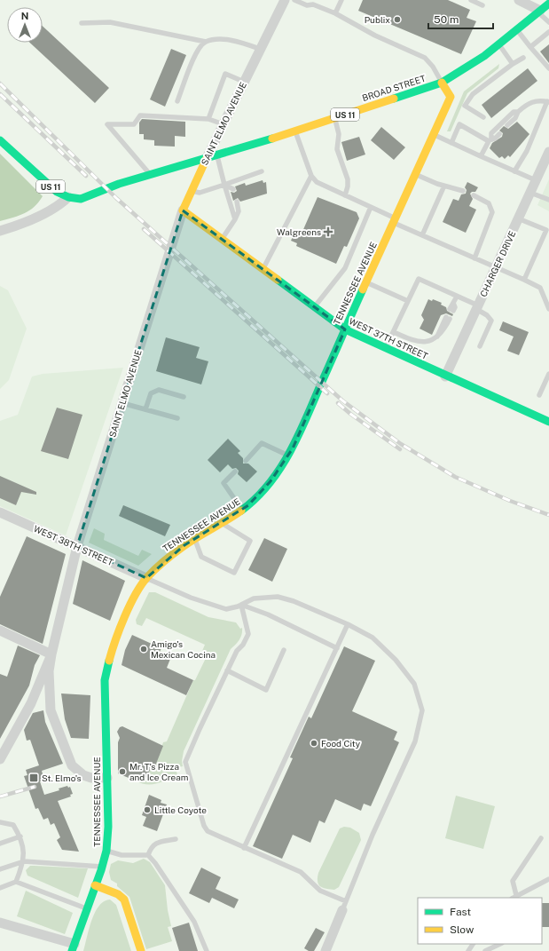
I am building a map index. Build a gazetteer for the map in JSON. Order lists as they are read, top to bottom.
{
  "streets": {
    "main road": [
      "BROAD STREET",
      "US 11",
      "SAINT ELMO AVENUE",
      "TENNESSEE AVENUE",
      "WEST 37TH STREET"
    ],
    "street": ["CHARGER DRIVE", "WEST 38TH STREET"]
  },
  "crossings": [
    ["BROAD STREET", "US 11"],
    ["BROAD STREET", "SAINT ELMO AVENUE"],
    ["BROAD STREET", "TENNESSEE AVENUE"],
    ["SAINT ELMO AVENUE", "TENNESSEE AVENUE"],
    ["SAINT ELMO AVENUE", "WEST 37TH STREET"],
    ["SAINT ELMO AVENUE", "WEST 38TH STREET"],
    ["CHARGER DRIVE", "WEST 37TH STREET"],
    ["TENNESSEE AVENUE", "WEST 37TH STREET"],
    ["TENNESSEE AVENUE", "WEST 38TH STREET"]
  ],
  "places": {
    "other": [
      "Publix",
      "Amigo's Mexican Cocina",
      "Food City",
      "Mr. T's Pizza and Ice Cream",
      "Little Coyote"
    ],
    "health": ["Walgreens"],
    "transit": ["St. Elmo's"]
  },
  "legend": ["Fast", "Slow"],
  "scale_bar": "50 m",
  "north": "top"
}
